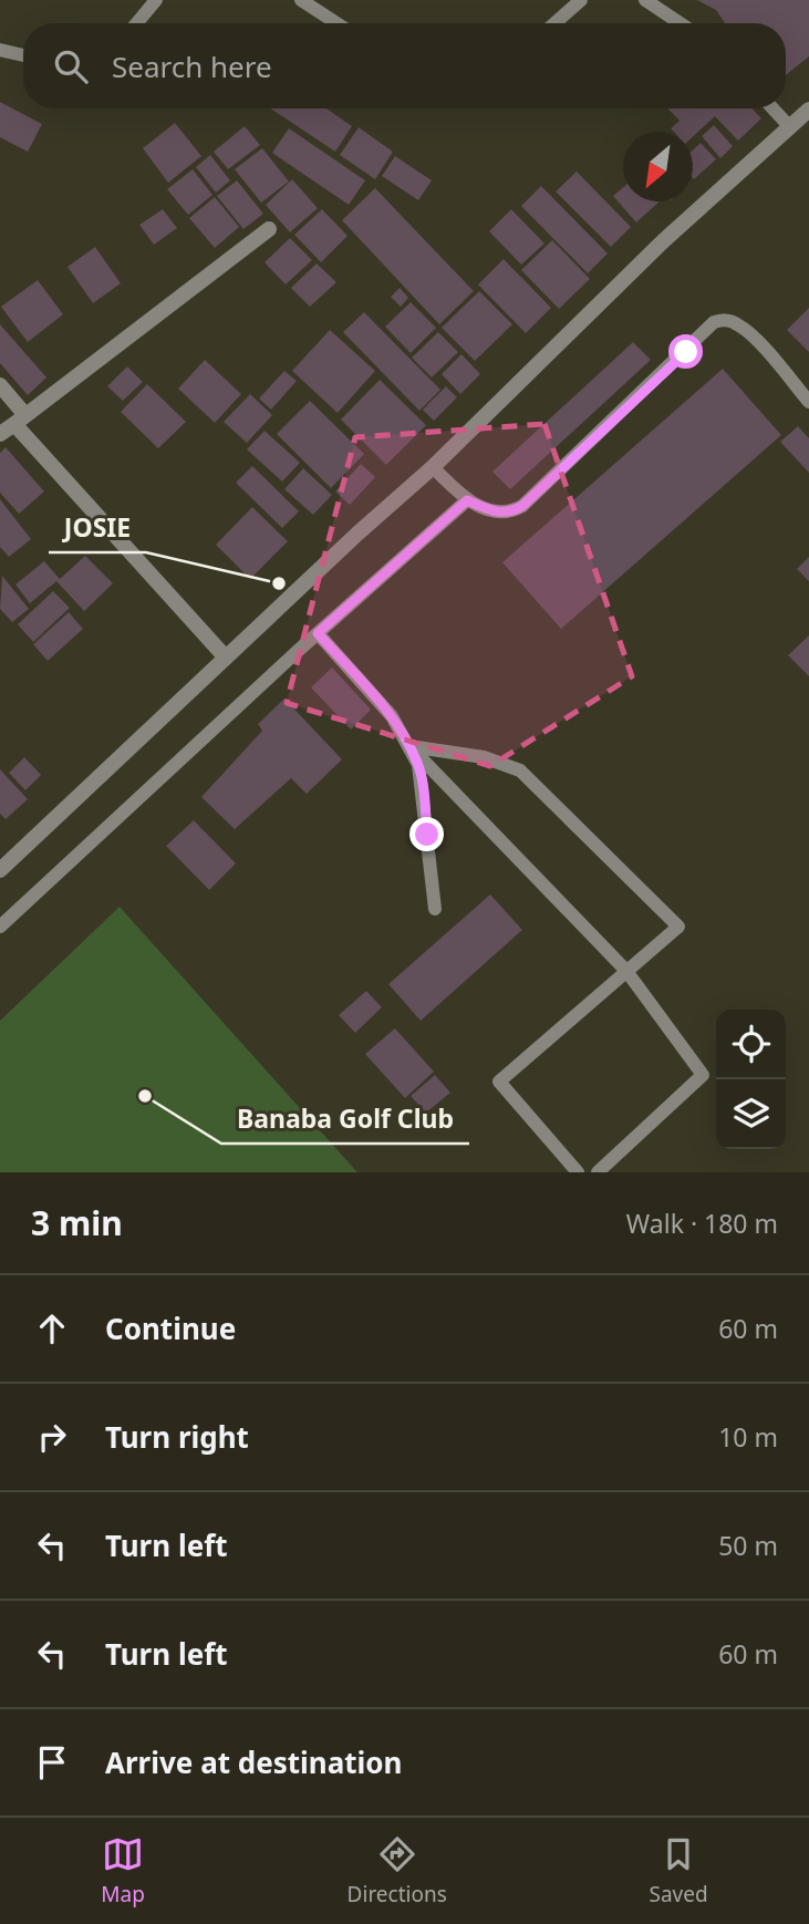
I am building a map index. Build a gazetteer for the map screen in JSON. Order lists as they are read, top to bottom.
{
  "places": ["JOSIE", "Banaba Golf Club"],
  "north": "bottom left",
  "page": {
    "search": "Search here",
    "heading": ["3 min", "Walk · 180 m"],
    "list": [
      ["Continue", "60 m"],
      ["Turn right", "10 m"],
      ["Turn left", "50 m"],
      ["Turn left", "60 m"],
      "Arrive at destination"
    ],
    "nav": ["Map", "Directions", "Saved"]
  }
}
